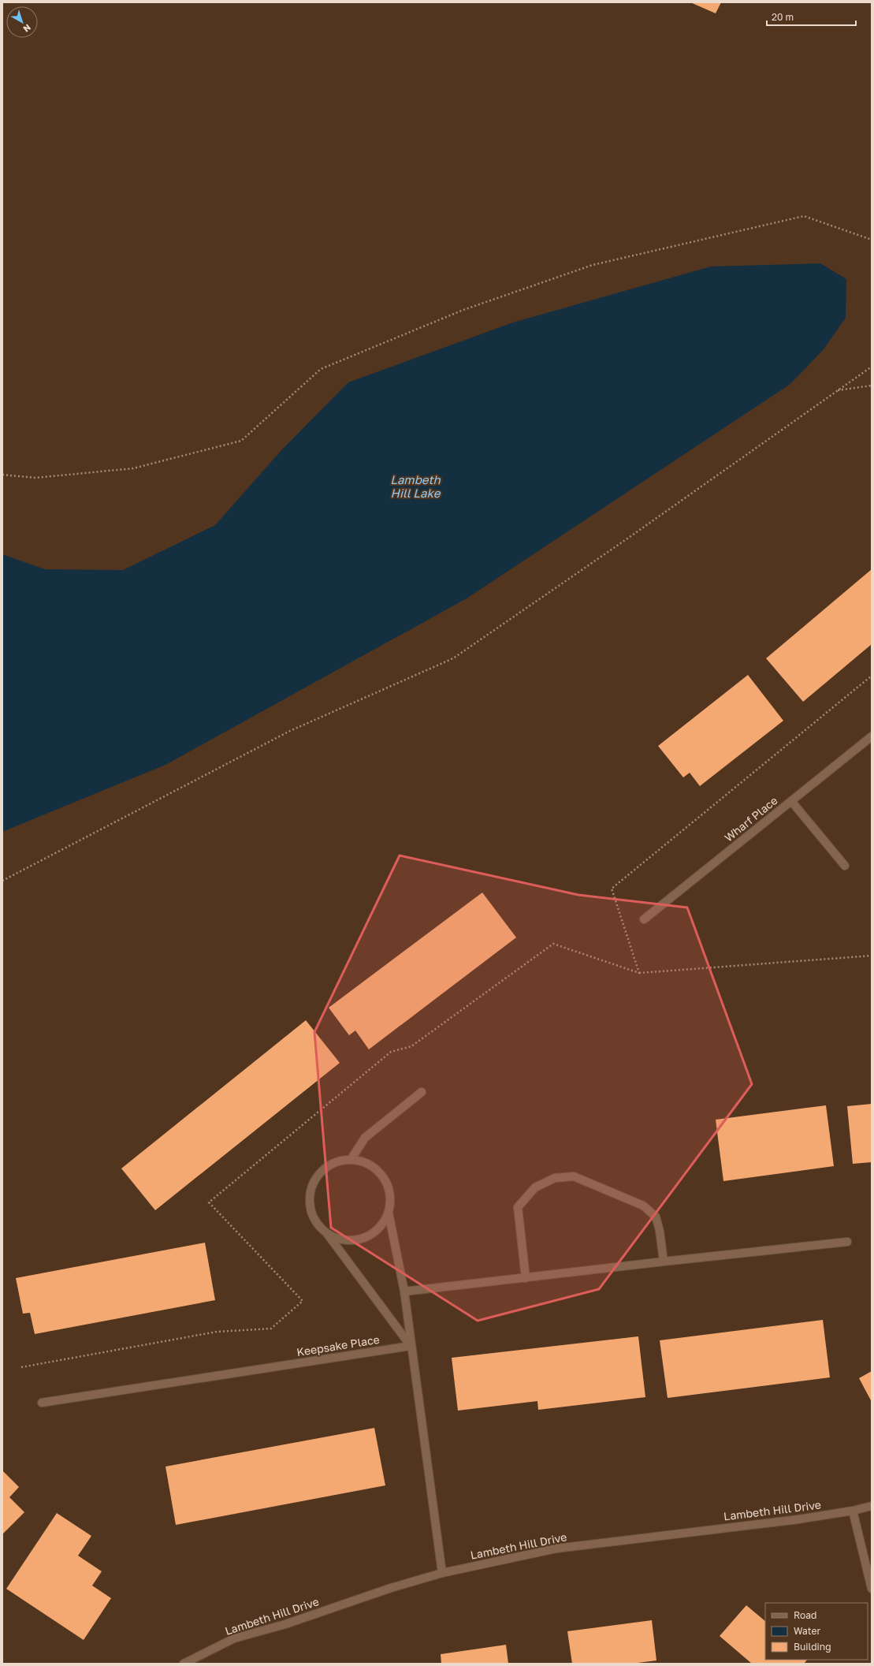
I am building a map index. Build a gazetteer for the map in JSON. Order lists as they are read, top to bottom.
{
  "streets": {
    "street": ["Wharf Place", "Keepsake Place", "Lambeth Hill Drive"]
  },
  "water": ["Lambeth Hill Lake"],
  "legend": ["Road", "Water", "Building"],
  "scale_bar": "20 m",
  "north": "bottom right"
}
